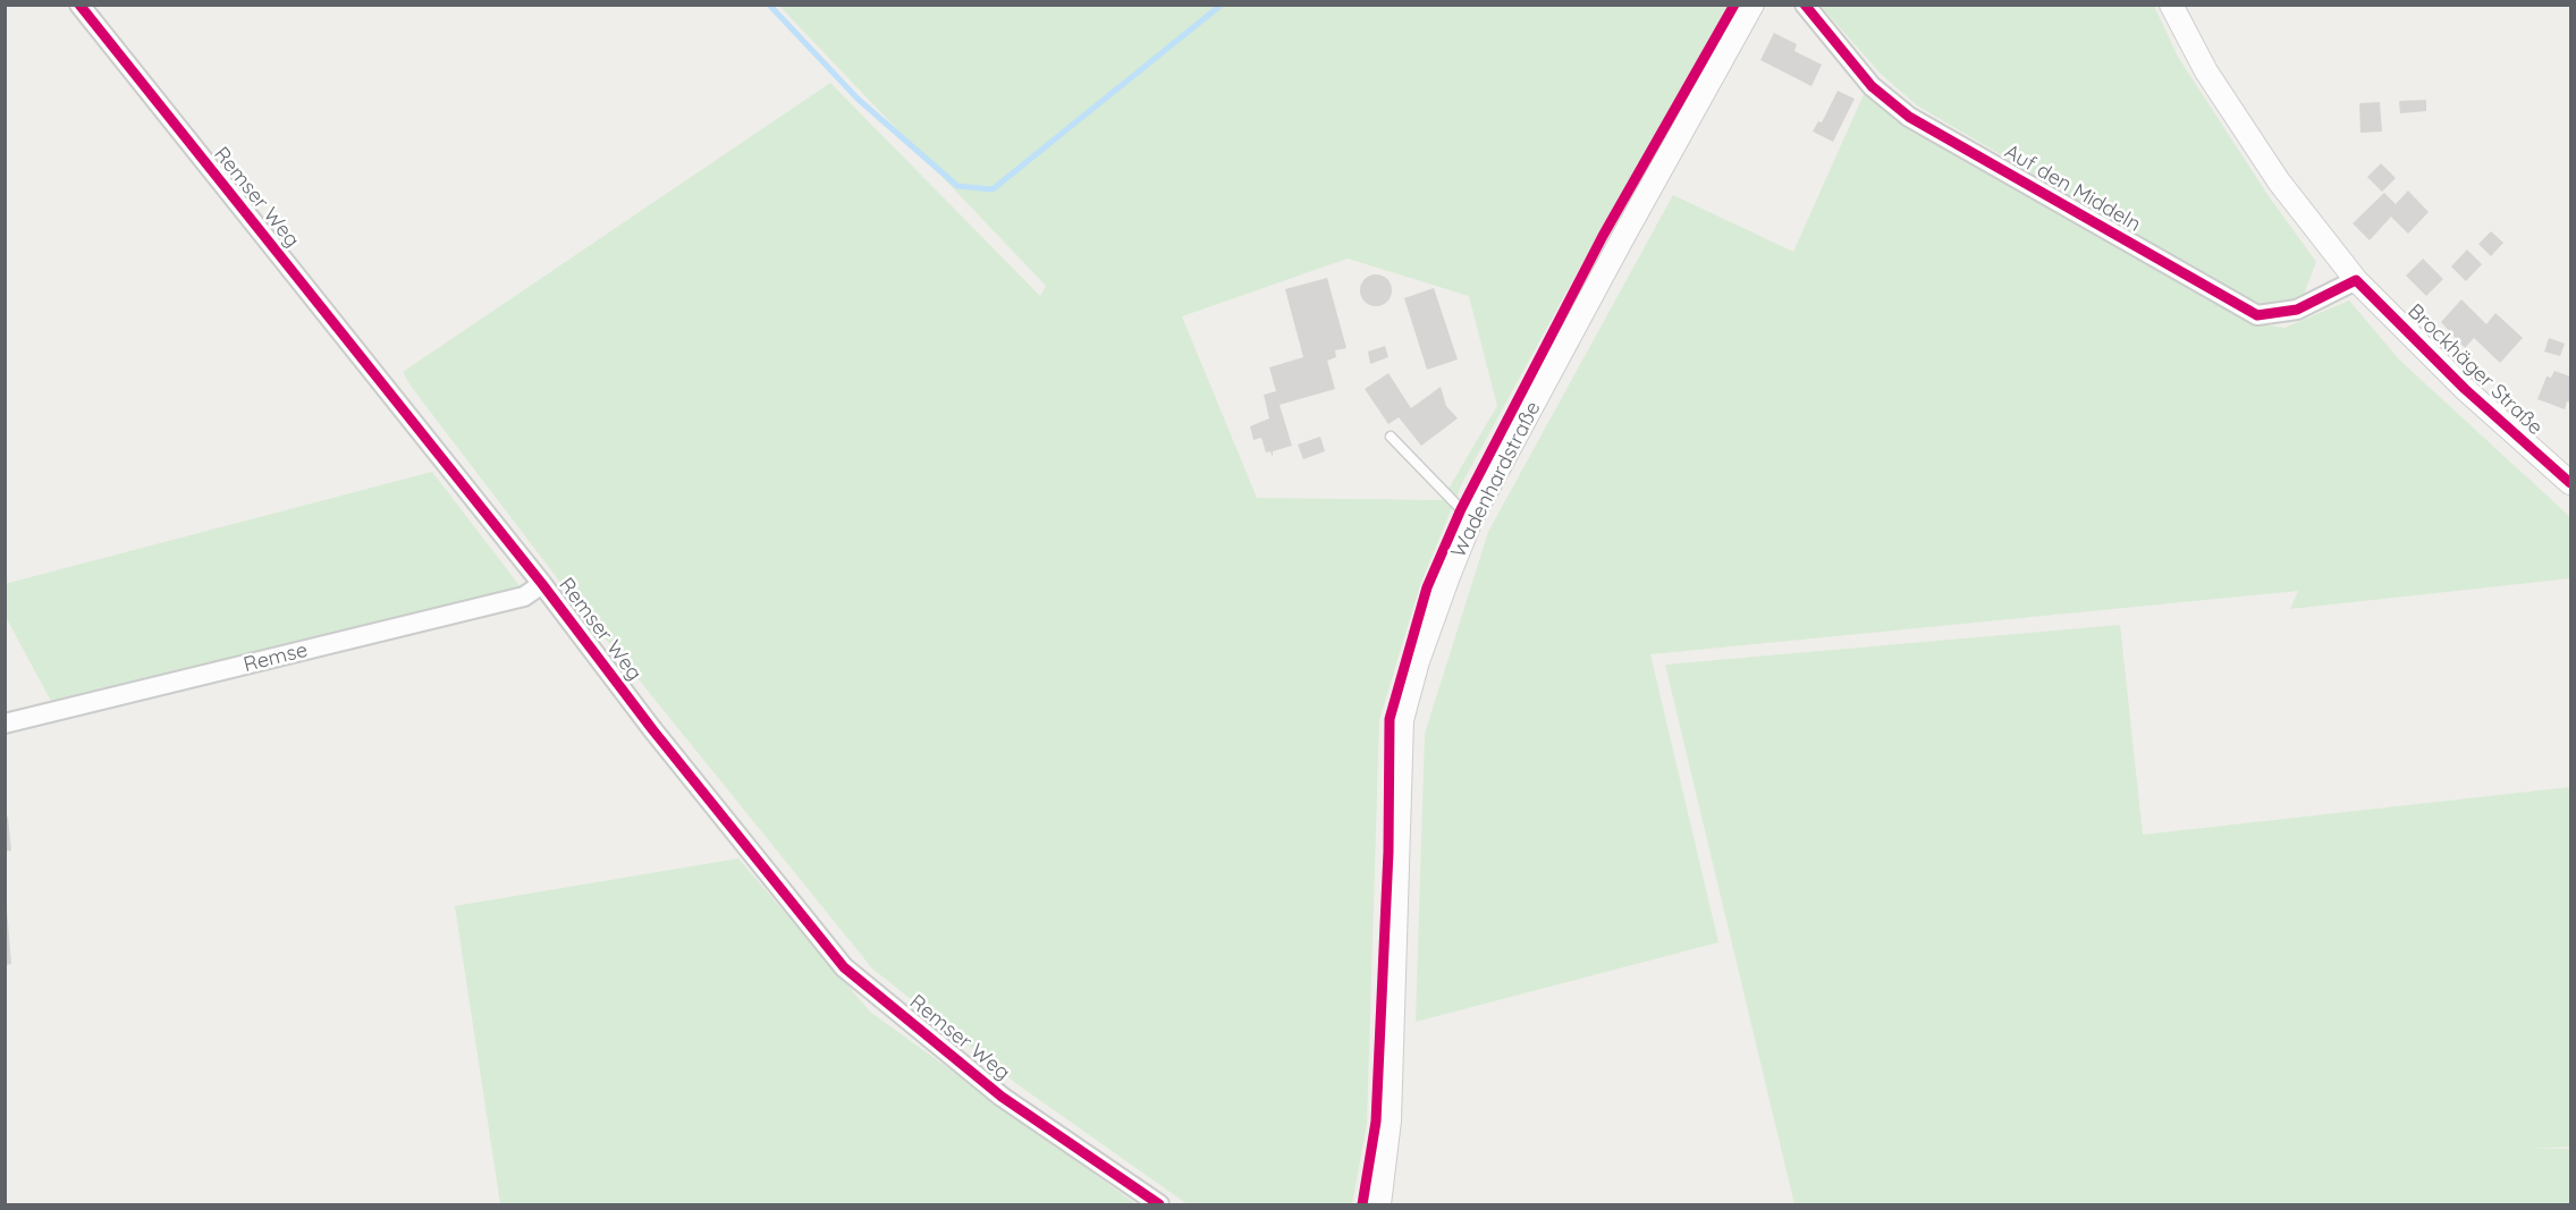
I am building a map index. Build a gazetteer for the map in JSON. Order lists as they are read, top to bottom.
{
  "streets": {
    "street": [
      "Auf den Middeln",
      "Remser Weg",
      "Brockhäger Straße",
      "Wadenhardstraße",
      "Remse"
    ]
  },
  "crossings": [
    ["Auf den Middeln", "Brockhäger Straße"],
    ["Remser Weg", "Remse"]
  ]
}
